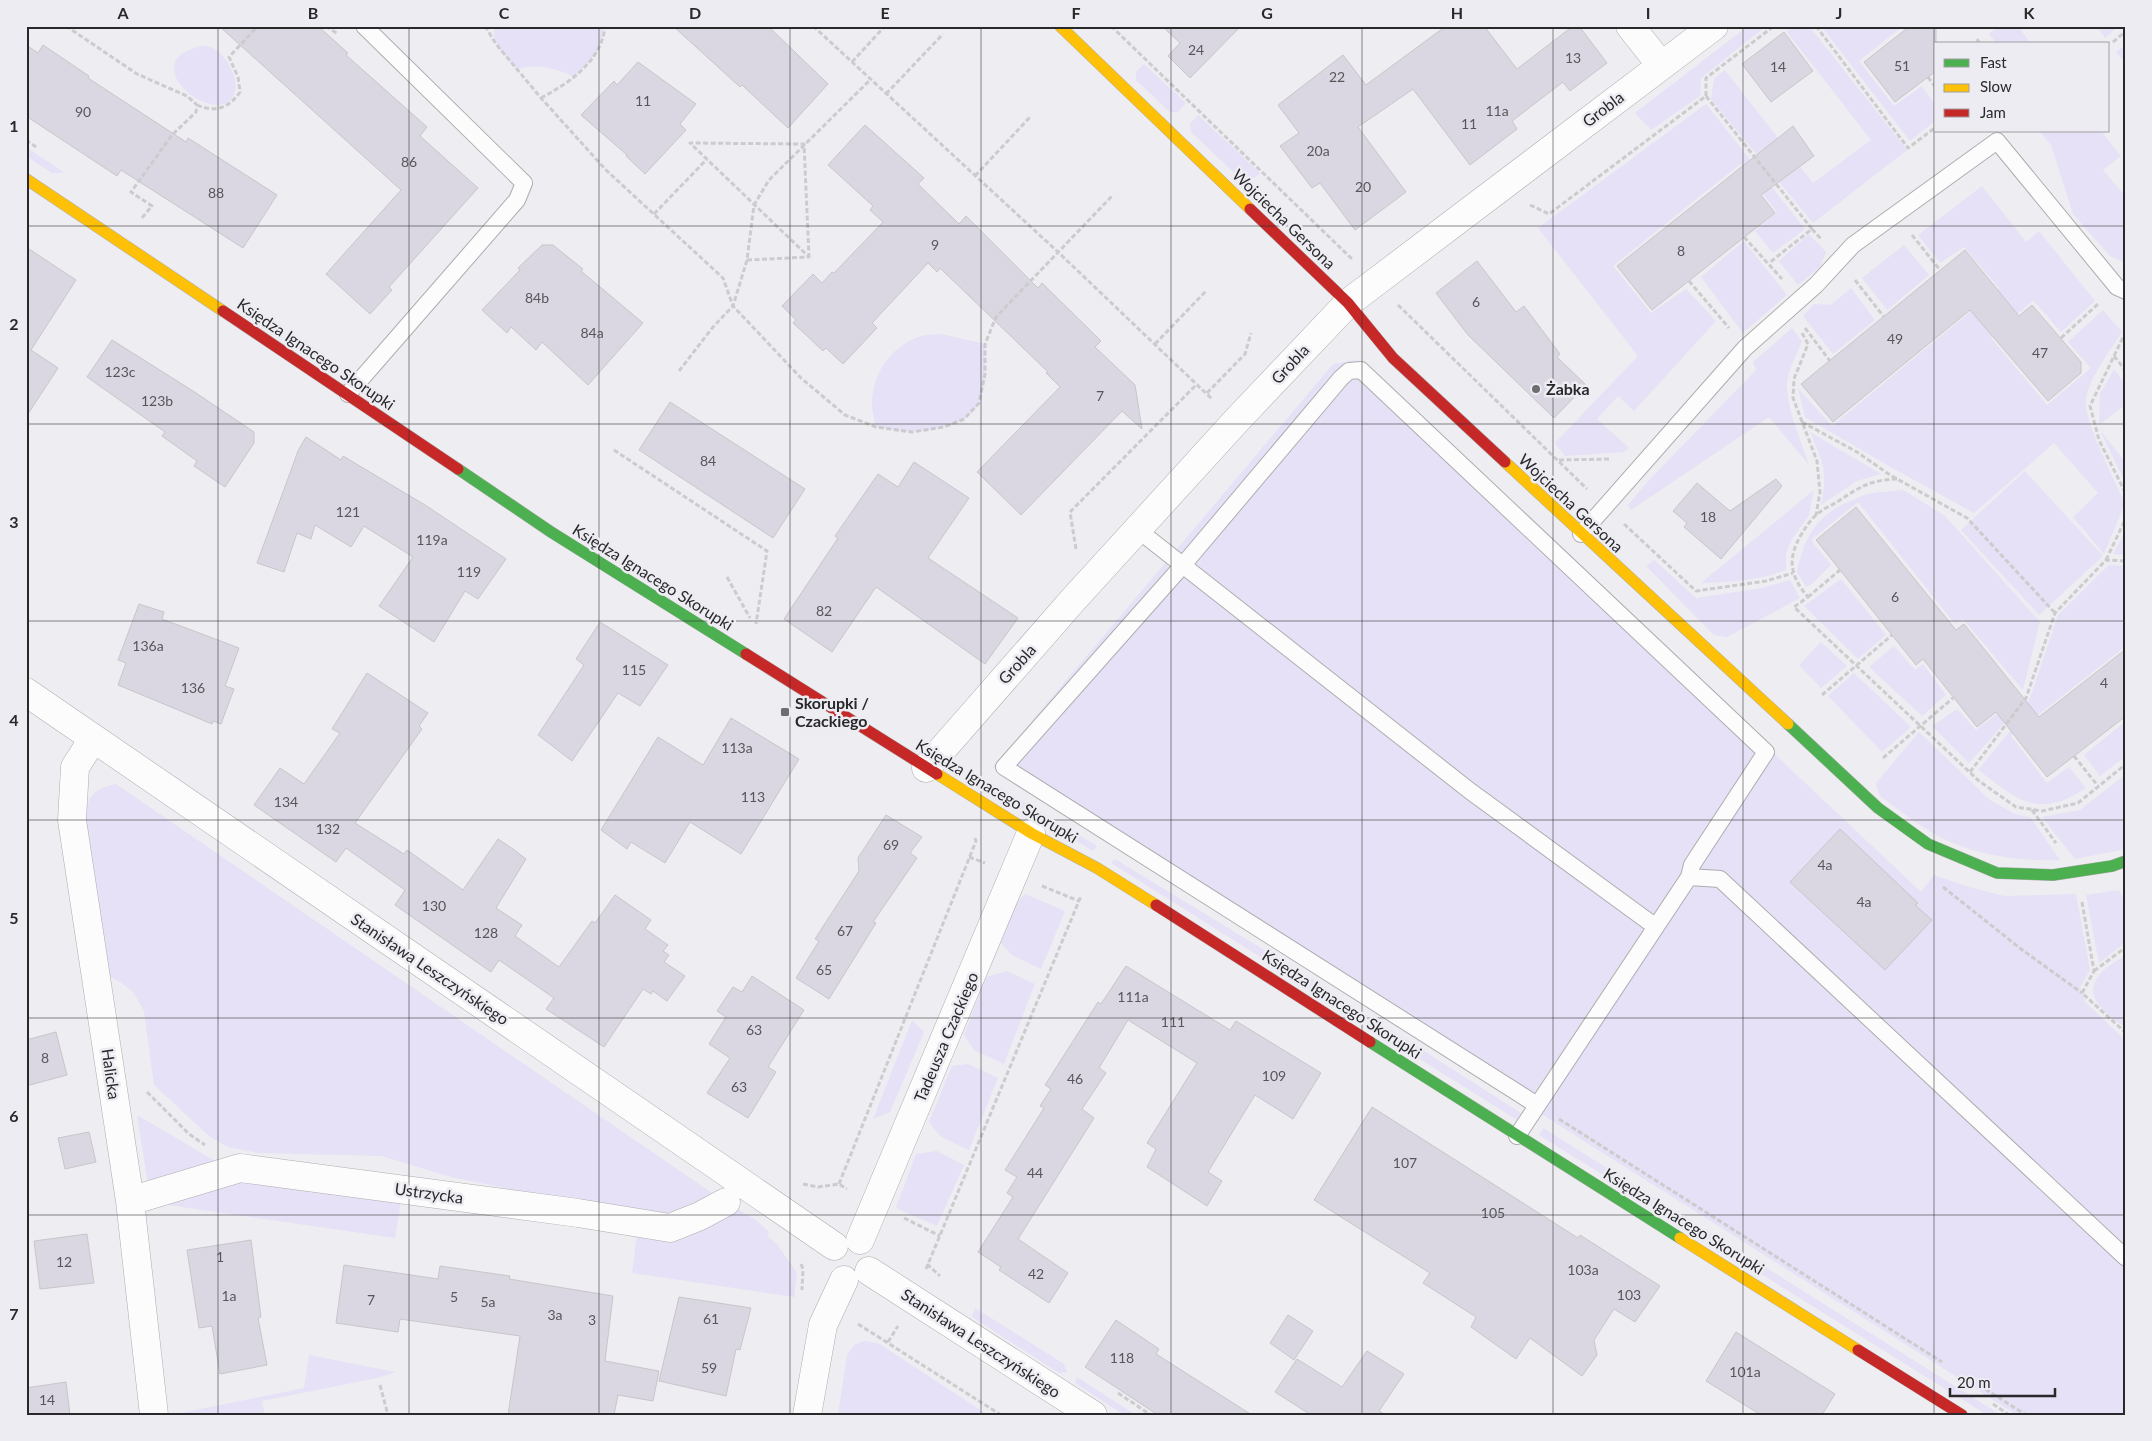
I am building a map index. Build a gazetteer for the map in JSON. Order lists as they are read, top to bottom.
{
  "streets": {
    "street": [
      "Grobla",
      "Wojciecha Gersona",
      "Księdza Ignacego Skorupki",
      "Stanisława Leszczyńskiego",
      "Tadeusza Czackiego",
      "Halicka",
      "Ustrzycka"
    ]
  },
  "crossings": [
    ["Grobla", "Wojciecha Gersona"],
    ["Grobla", "Księdza Ignacego Skorupki"],
    ["Księdza Ignacego Skorupki", "Tadeusza Czackiego"],
    ["Stanisława Leszczyńskiego", "Tadeusza Czackiego"],
    ["Stanisława Leszczyńskiego", "Halicka"],
    ["Halicka", "Ustrzycka"]
  ],
  "places": {
    "other": ["Żabka"],
    "transit": ["Skorupki / Czackiego"]
  },
  "house_numbers": [
    "24",
    "13",
    "51",
    "14",
    "22",
    "11",
    "11a",
    "90",
    "11",
    "20a",
    "86",
    "20",
    "88",
    "9",
    "8",
    "84b",
    "6",
    "84a",
    "49",
    "47",
    "123c",
    "7",
    "123b",
    "84",
    "121",
    "18",
    "119a",
    "119",
    "6",
    "82",
    "136a",
    "115",
    "4",
    "136",
    "113a",
    "113",
    "134",
    "132",
    "69",
    "4a",
    "4a",
    "130",
    "67",
    "128",
    "65",
    "111a",
    "111",
    "63",
    "8",
    "109",
    "46",
    "63",
    "107",
    "44",
    "105",
    "1",
    "12",
    "103a",
    "42",
    "103",
    "1a",
    "5",
    "7",
    "5a",
    "3a",
    "61",
    "3",
    "118",
    "59",
    "101a",
    "14"
  ],
  "legend": ["Fast", "Slow", "Jam"],
  "scale_bar": "20 m",
  "grid": {
    "columns": [
      "A",
      "B",
      "C",
      "D",
      "E",
      "F",
      "G",
      "H",
      "I",
      "J",
      "K"
    ],
    "rows": [
      "1",
      "2",
      "3",
      "4",
      "5",
      "6",
      "7"
    ]
  }
}
